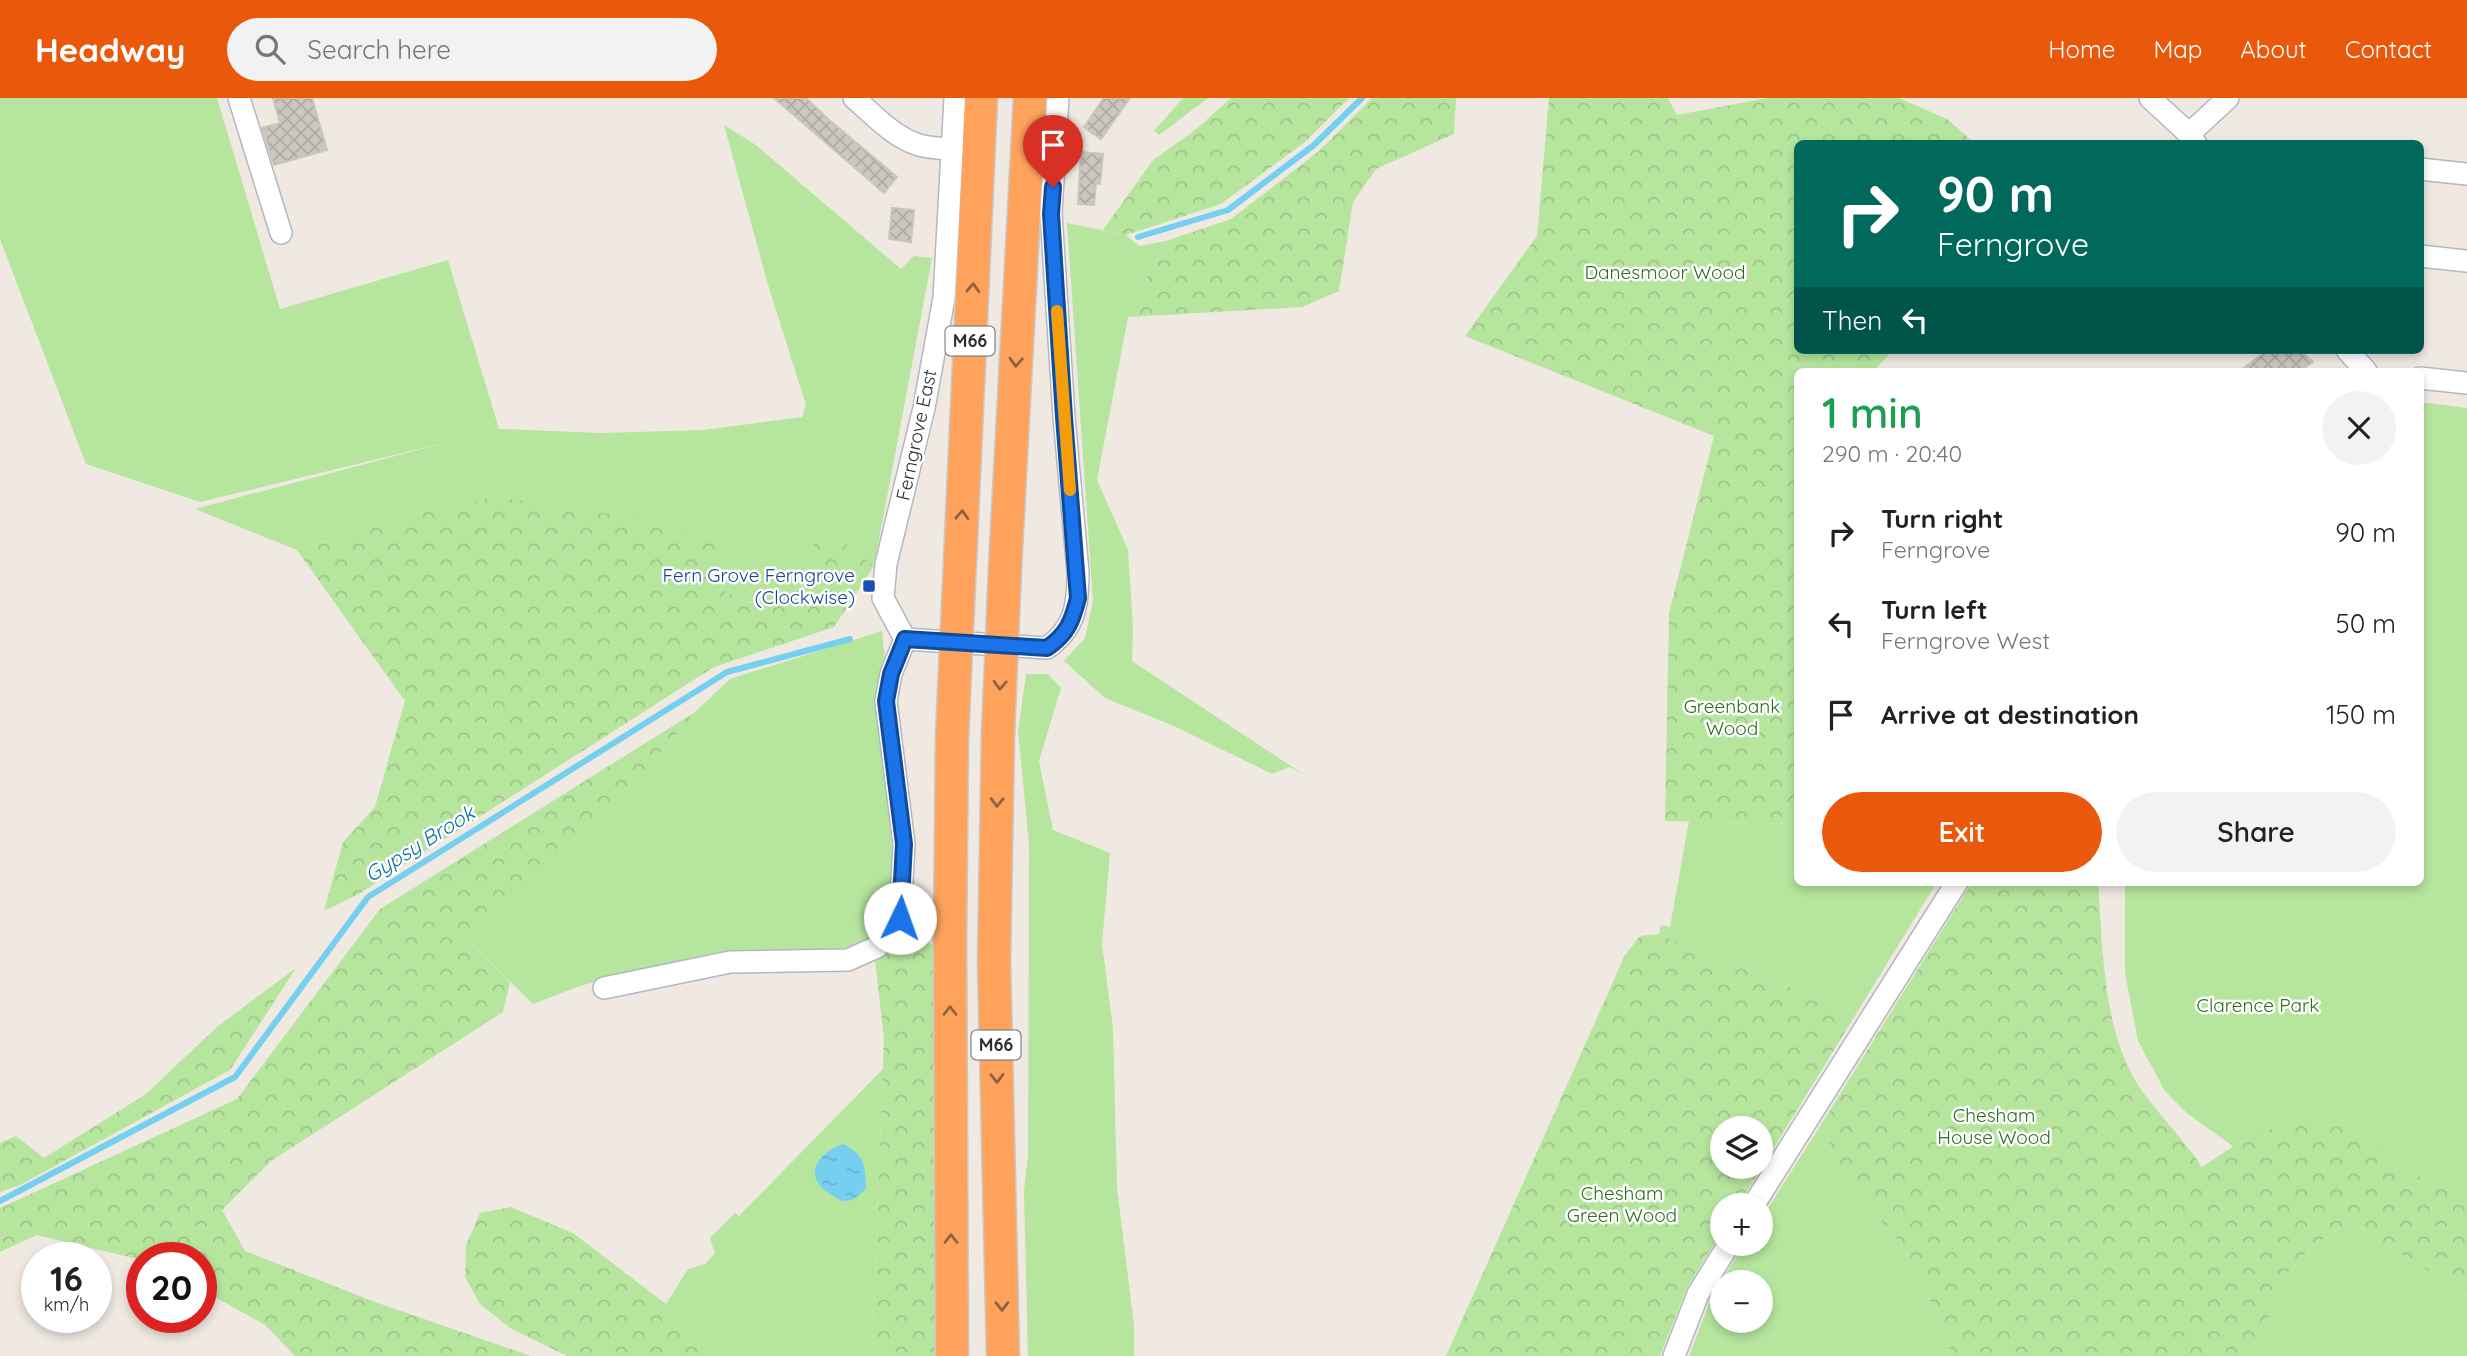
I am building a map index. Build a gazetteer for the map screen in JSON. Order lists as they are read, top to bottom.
{
  "streets": {
    "highway": ["M66"],
    "street": ["Ferngrove East"]
  },
  "water": ["Gypsy Brook"],
  "parks": [
    "Danesmoor Wood",
    "Greenbank Wood",
    "Clarence Park",
    "Chesham House Wood",
    "Chesham Green Wood"
  ],
  "places": {
    "transit": ["Fern Grove Ferngrove (Clockwise)"]
  },
  "page": {
    "header": "Headway",
    "search": "Search here",
    "nav": [
      "Home",
      "Map",
      "About",
      "Contact"
    ],
    "turn": ["90 m", "Ferngrove"],
    "then": "Then",
    "heading": ["1 min", "290 m · 20:40"],
    "list": [
      {
        "name": "Turn right",
        "note": "Ferngrove",
        "value": "90 m"
      },
      {
        "name": "Turn left",
        "note": "Ferngrove West",
        "value": "50 m"
      },
      {
        "name": "Arrive at destination",
        "value": "150 m"
      }
    ],
    "buttons": ["Exit", "Share"],
    "map_buttons": ["+", "−"],
    "speed": "16 km/h",
    "limit": "20"
  }
}
